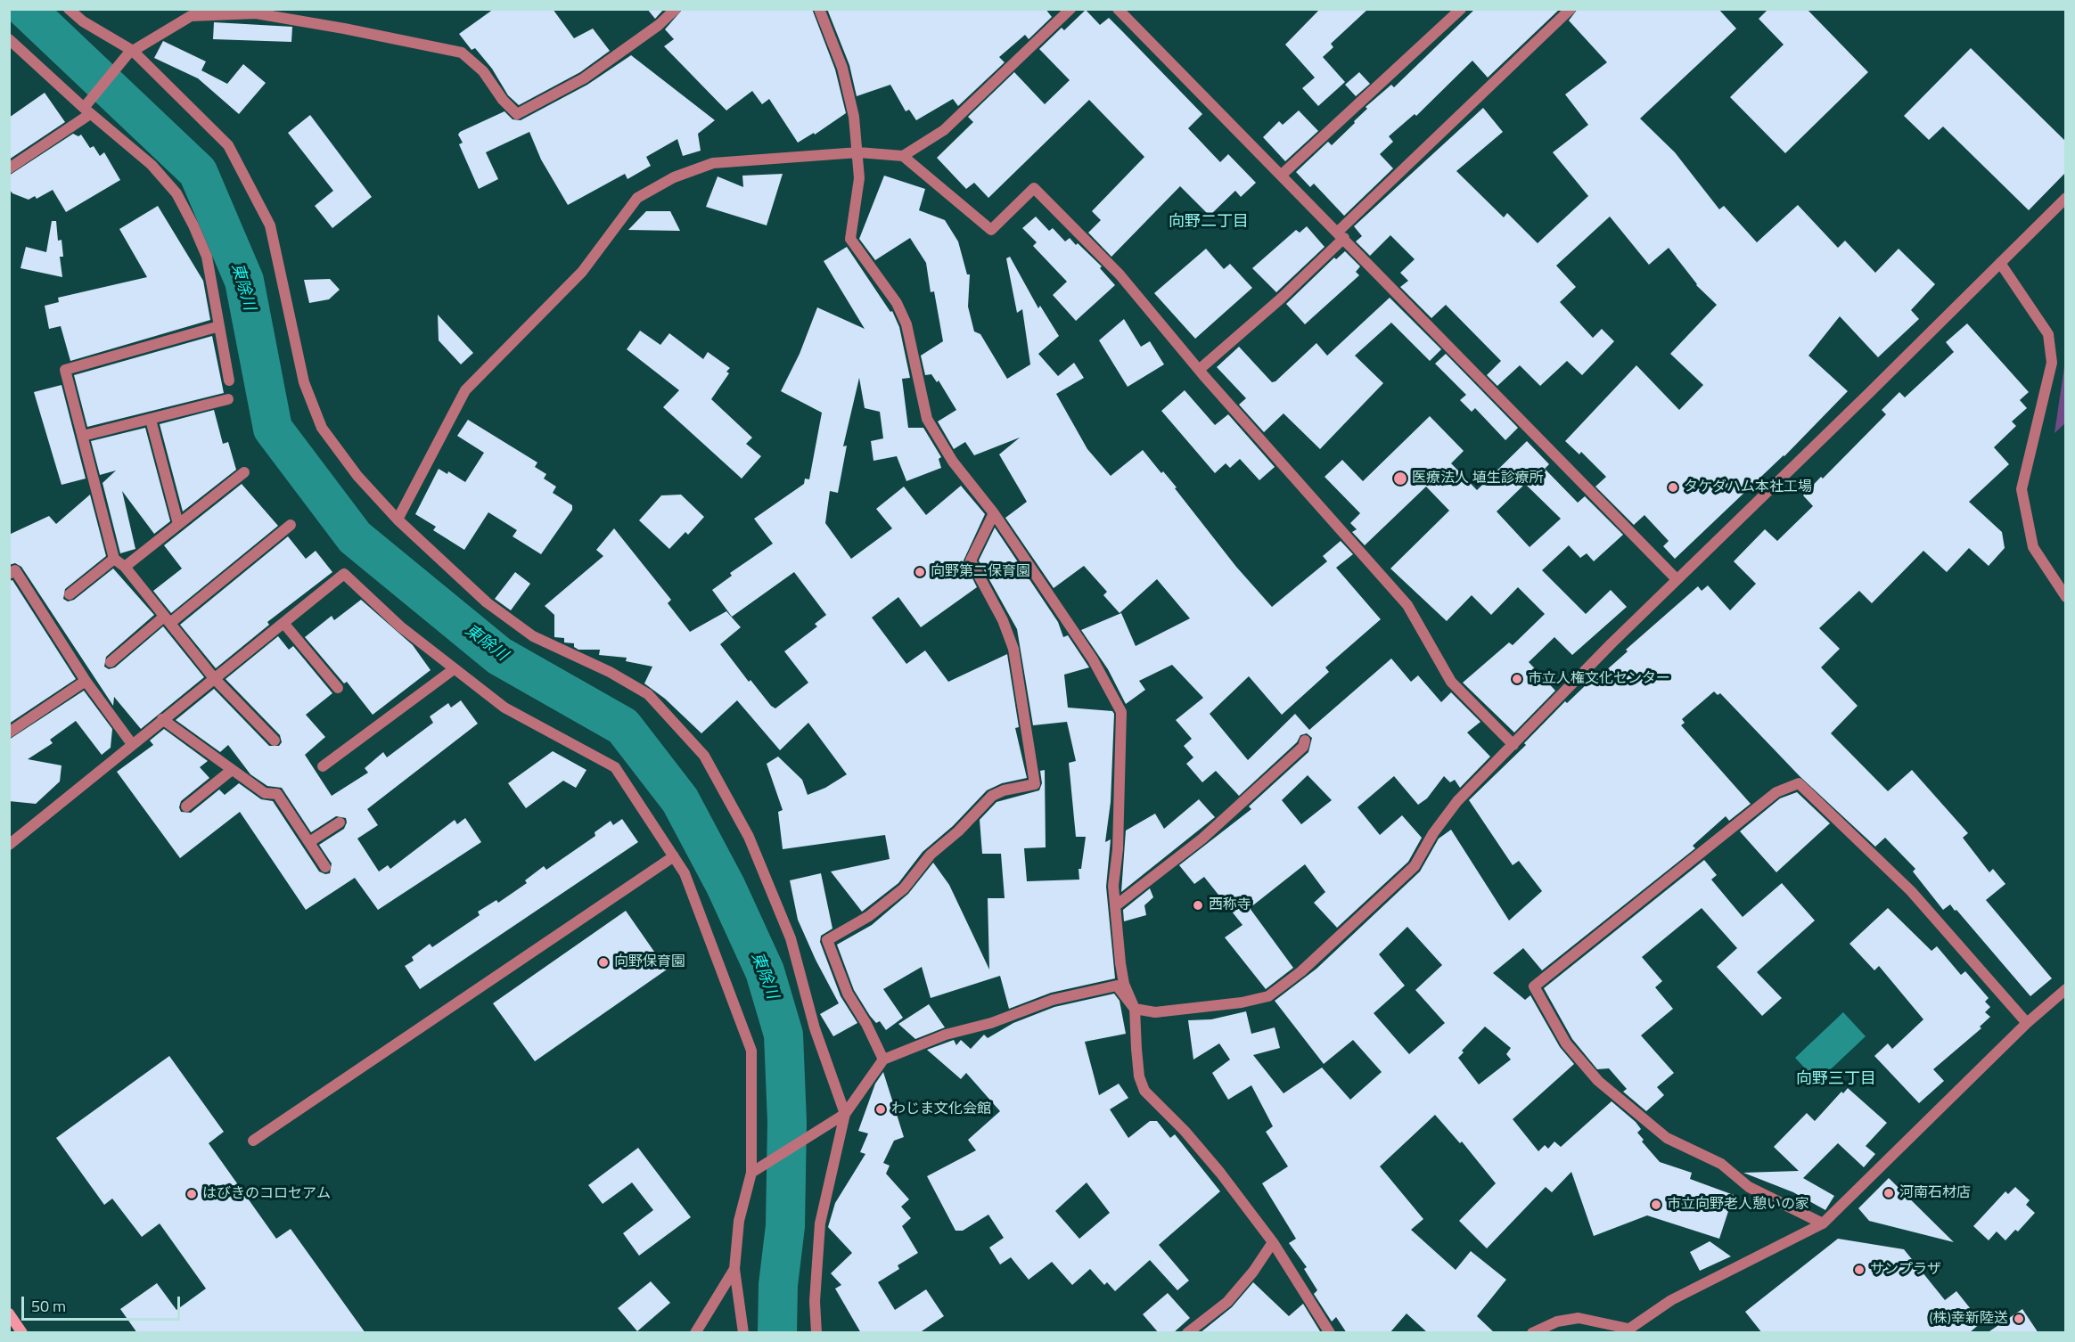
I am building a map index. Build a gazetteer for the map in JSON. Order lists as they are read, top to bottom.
{
  "districts": ["向野二丁目", "向野三丁目"],
  "water": ["東除川"],
  "places": [
    "医療法人 埴生診療所",
    "タケダハム本社工場",
    "向野第二保育園",
    "市立人権文化センター",
    "西称寺",
    "向野保育園",
    "わじま文化会館",
    "河南石材店",
    "はびきのコロセアム",
    "市立向野老人憩いの家",
    "サンプラザ",
    "(株)幸新陸送"
  ],
  "scale_bar": "50 m"
}
